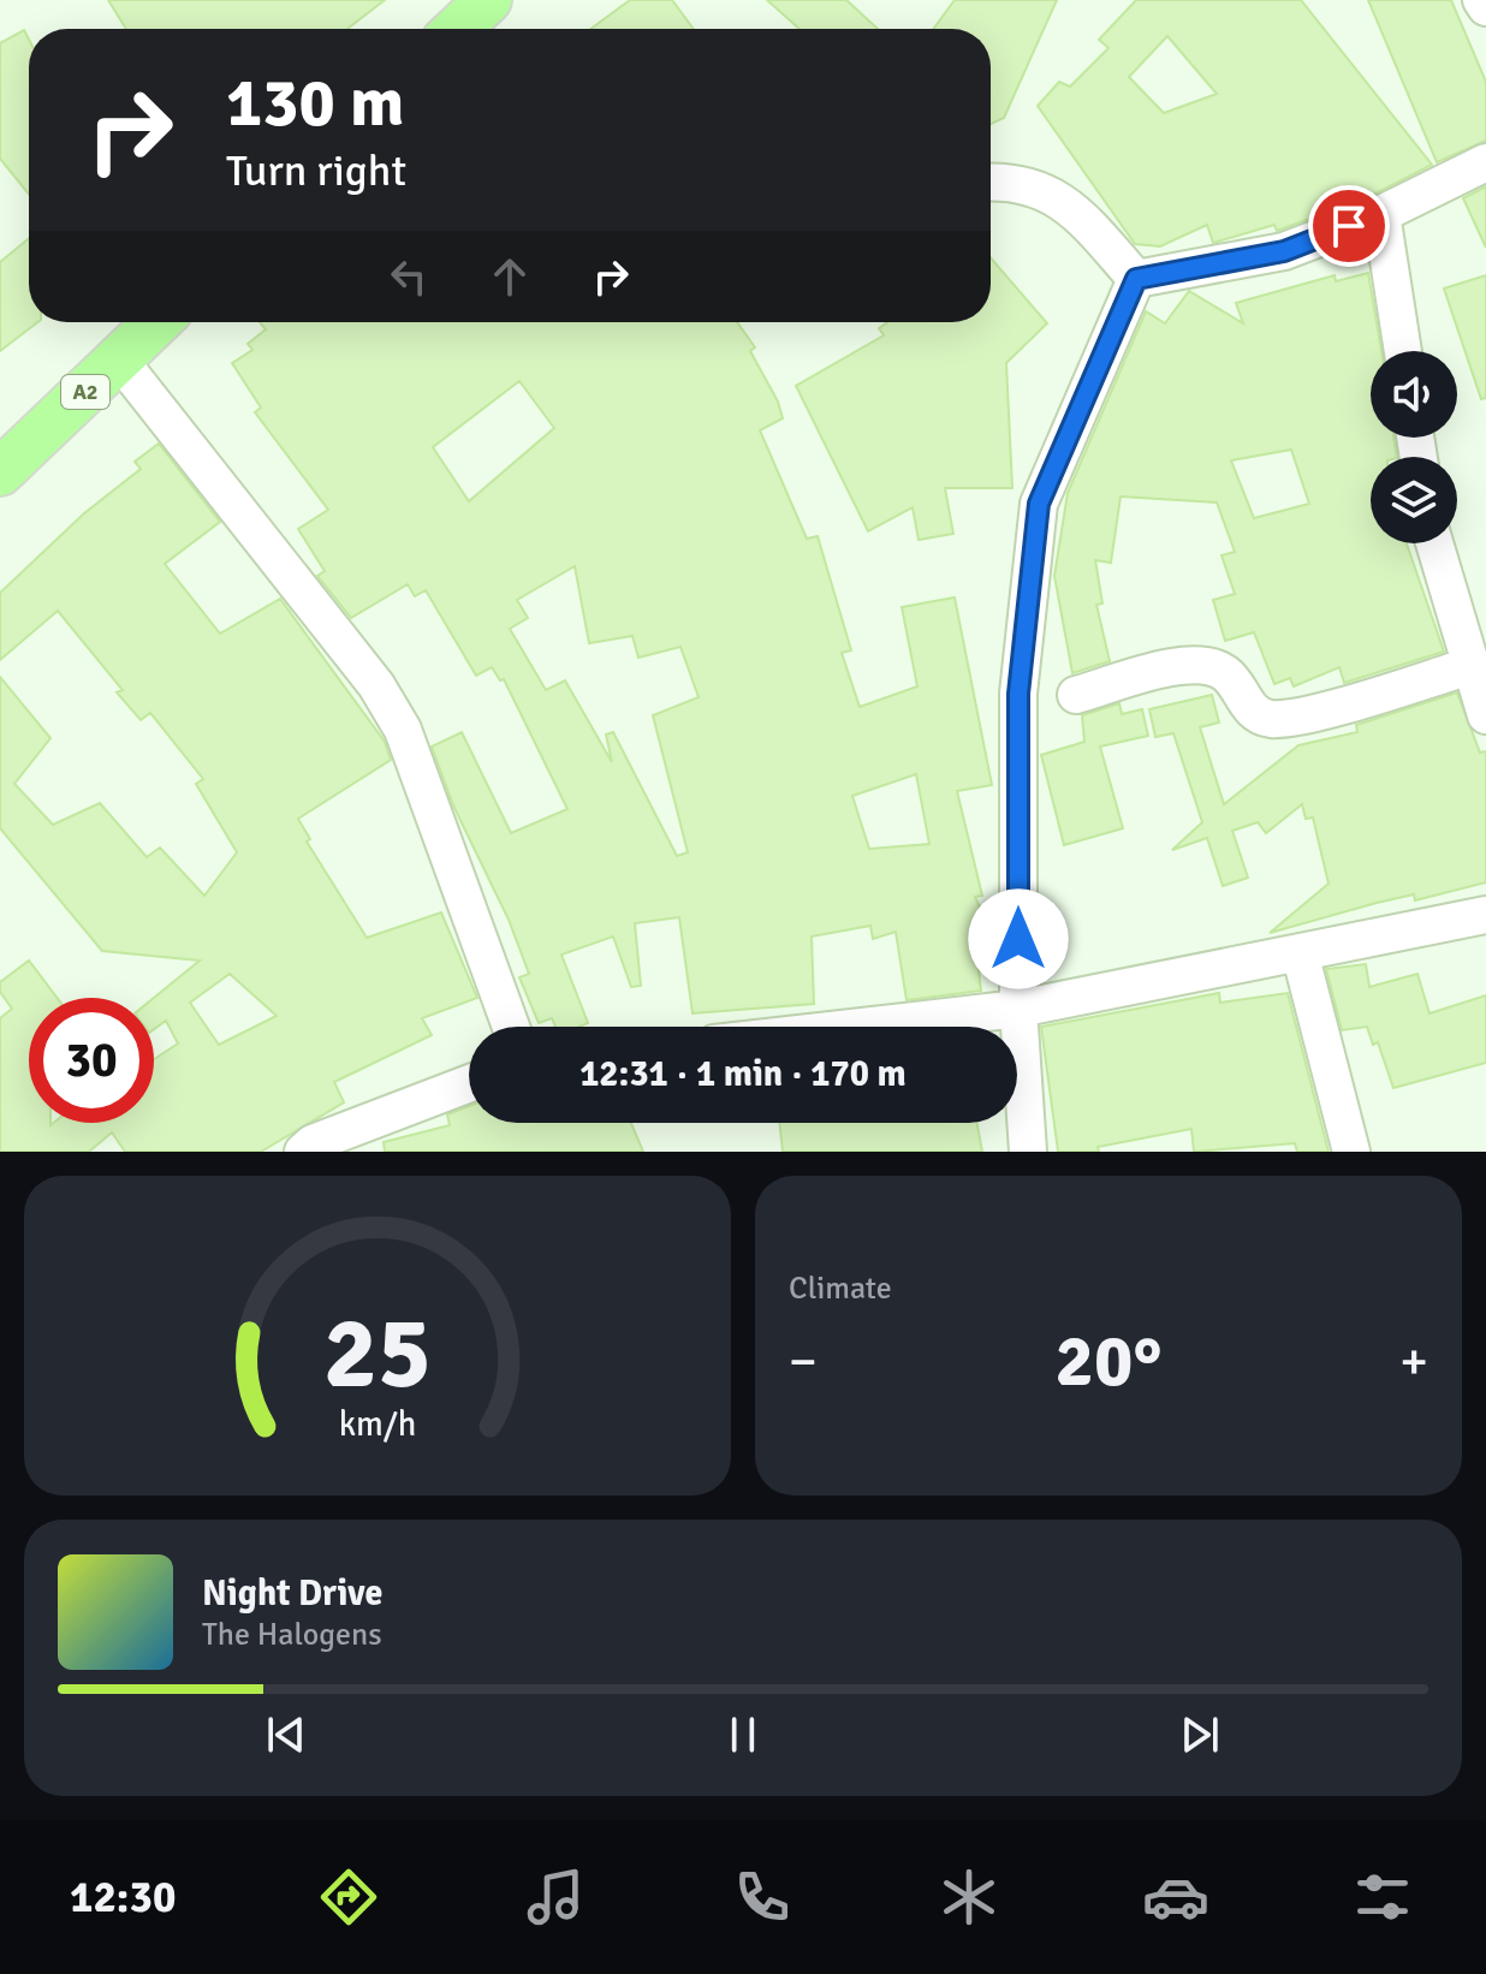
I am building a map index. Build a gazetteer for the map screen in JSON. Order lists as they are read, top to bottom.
{
  "streets": {
    "main road": ["A2"]
  },
  "page": {
    "turn": ["130 m", "Turn right"],
    "limit": "30",
    "trip": "12:31 · 1 min · 170 m",
    "tile": "Climate",
    "heat": ["−", "20°", "+"],
    "song": ["Night Drive", "The Halogens"],
    "tabs": "12:30",
    "gauge": ["25", "km/h"]
  }
}
